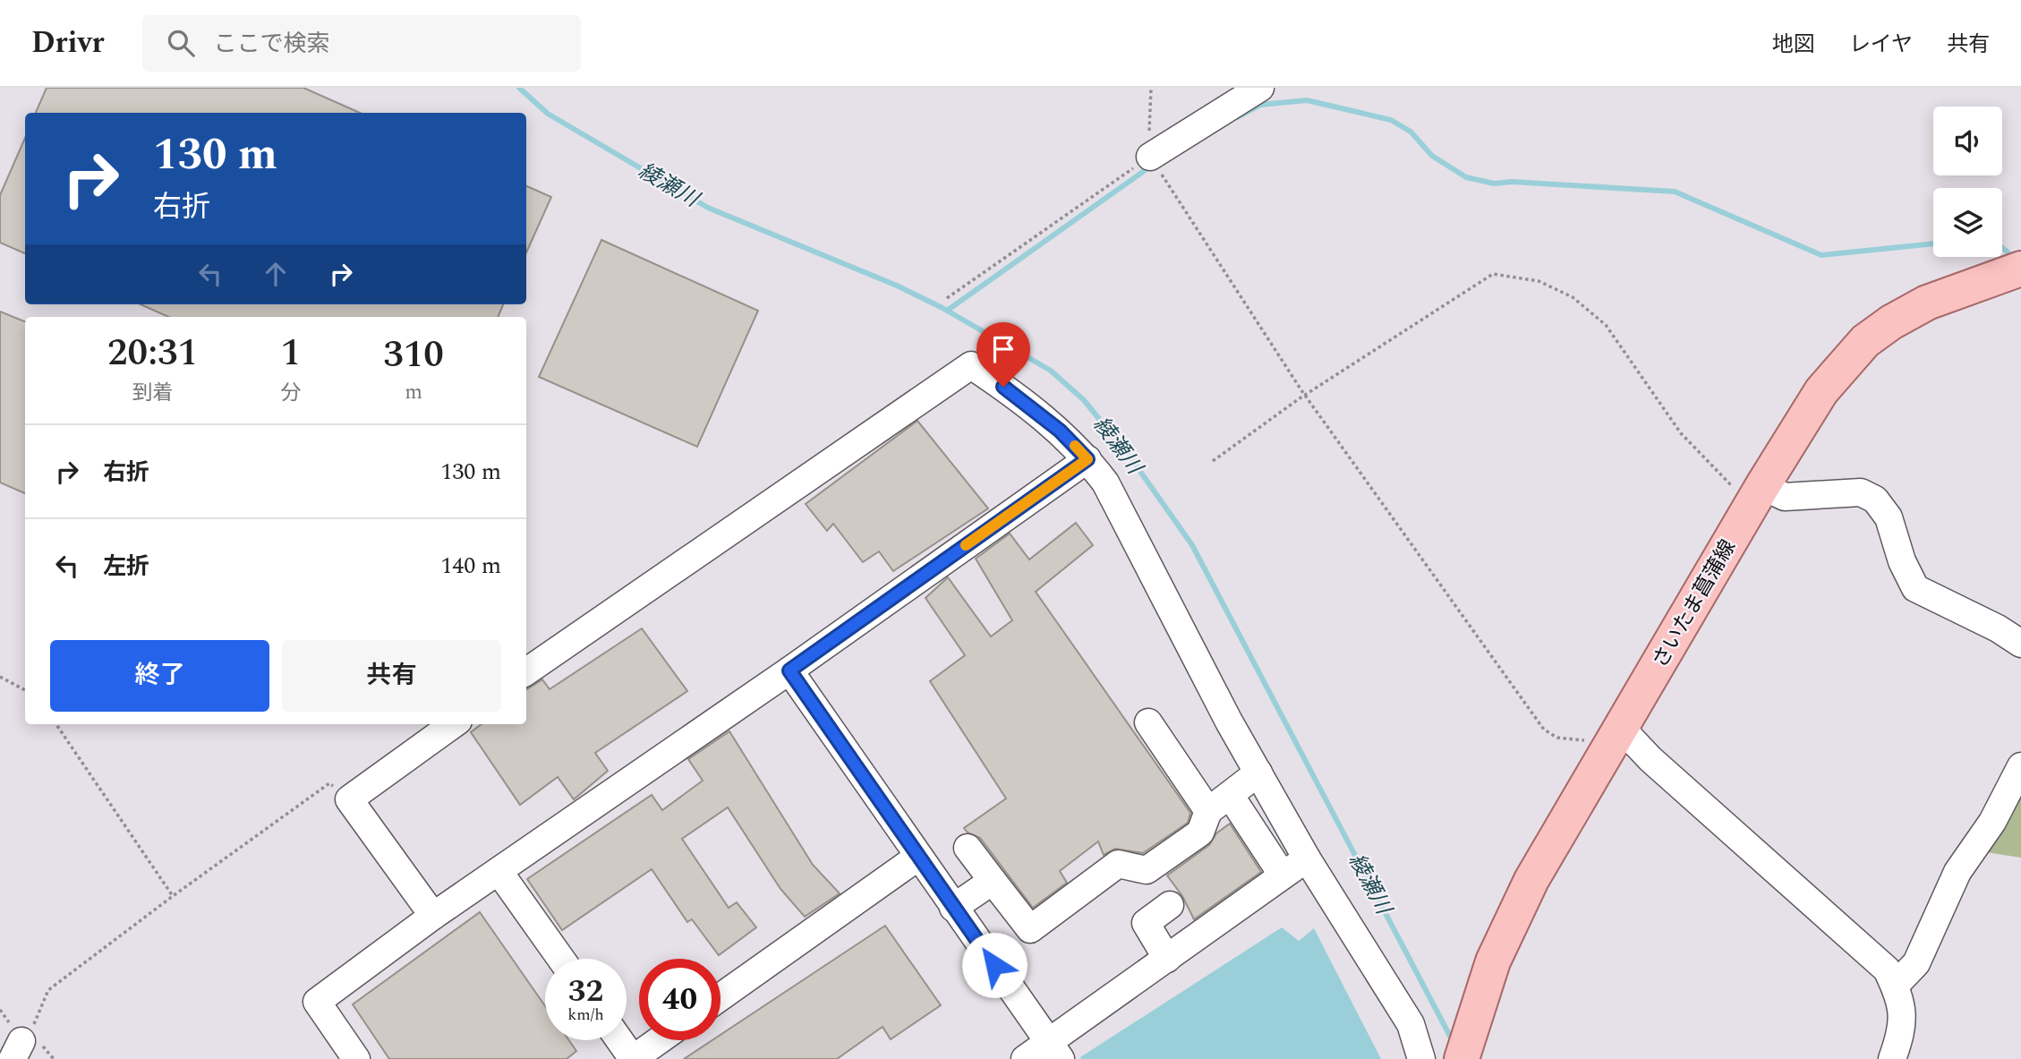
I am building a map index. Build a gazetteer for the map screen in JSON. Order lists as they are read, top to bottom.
{
  "streets": {
    "main road": ["さいたま菖蒲線"]
  },
  "water": ["綾瀬川"],
  "page": {
    "header": "Drivr",
    "search": "ここで検索",
    "nav": ["地図", "レイヤ", "共有"],
    "turn": ["130 m", "右折"],
    "eta": [
      "20:31",
      "到着",
      "1",
      "分",
      "310",
      "m"
    ],
    "list": [
      {
        "name": "右折",
        "value": "130 m"
      },
      {
        "name": "左折",
        "value": "140 m"
      }
    ],
    "buttons": ["終了", "共有"],
    "speed": "32 km/h",
    "limit": "40"
  }
}
